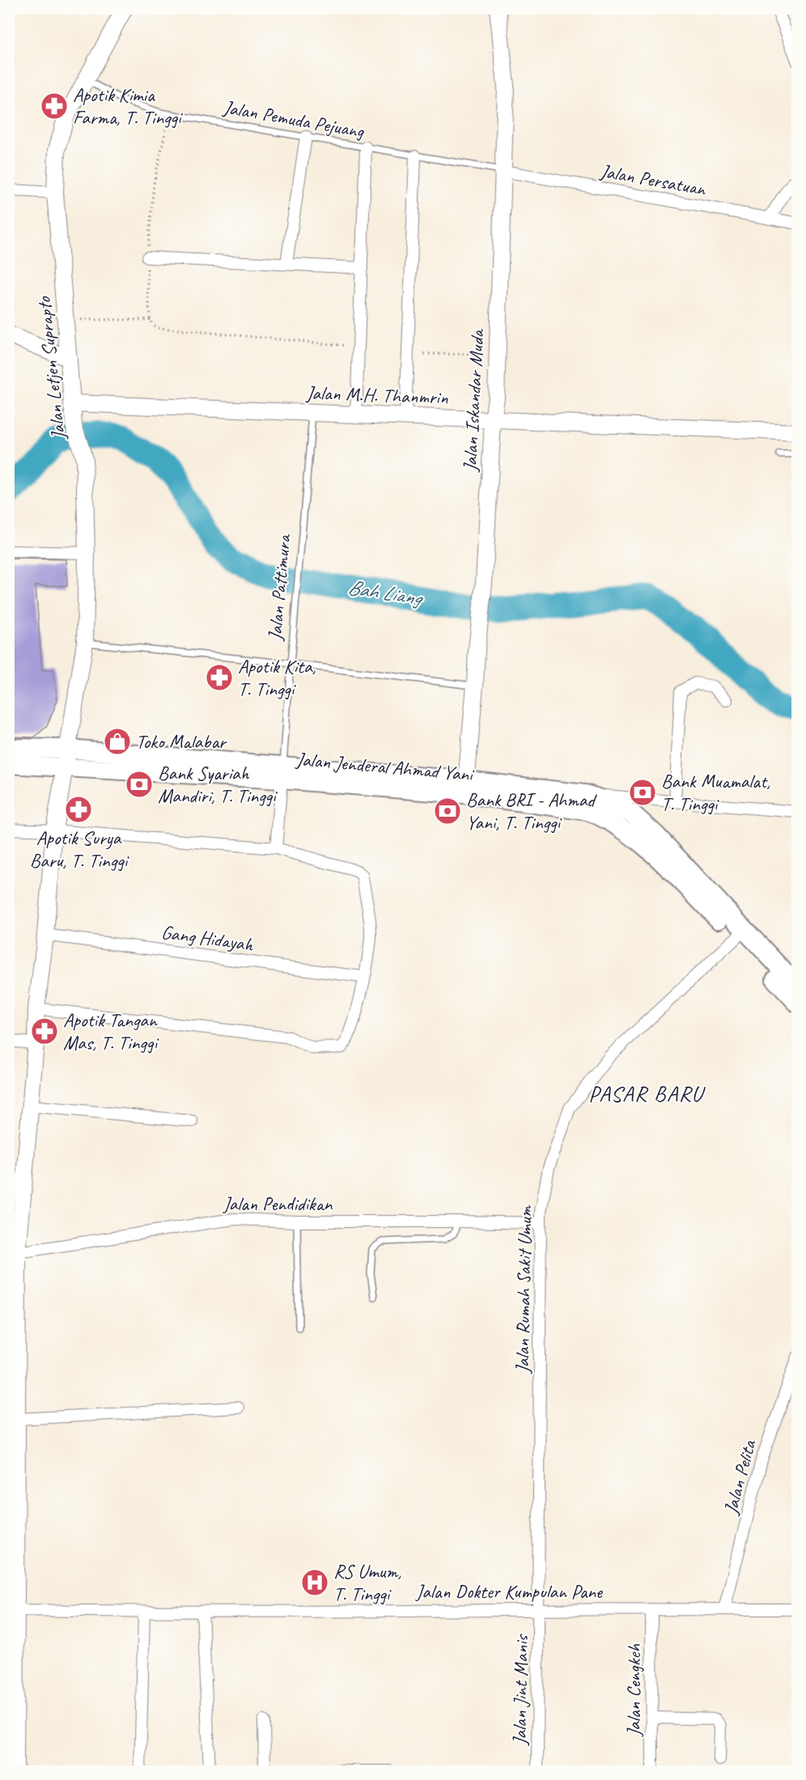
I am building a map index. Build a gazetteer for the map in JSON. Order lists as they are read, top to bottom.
{
  "streets": {
    "main road": [
      "Jalan Letjen Suprapto",
      "Jalan M.H. Thanmrin",
      "Jalan Iskandar Muda",
      "Jalan Jenderal Ahmad Yani"
    ],
    "street": [
      "Jalan Persatuan",
      "Jalan Pattimura",
      "Gang Hidayah",
      "Jalan Pendidikan",
      "Jalan Rumah Sakit Umum",
      "Jalan Pelita",
      "Jalan Dokter Kumpulan Pane",
      "Jalan Jint Manis",
      "Jalan Cengkeh"
    ],
    "lane": ["Jalan Pemuda Pejuang"]
  },
  "crossings": [
    ["Jalan Pemuda Pejuang", "Jalan Persatuan"],
    ["Jalan Pemuda Pejuang", "Jalan Letjen Suprapto"],
    ["Jalan Pemuda Pejuang", "Jalan Iskandar Muda"],
    ["Jalan Persatuan", "Jalan Iskandar Muda"],
    ["Jalan Letjen Suprapto", "Jalan M.H. Thanmrin"],
    ["Jalan Letjen Suprapto", "Jalan Jenderal Ahmad Yani"],
    ["Jalan Letjen Suprapto", "Gang Hidayah"],
    ["Jalan Letjen Suprapto", "Jalan Pendidikan"],
    ["Jalan Letjen Suprapto", "Jalan Dokter Kumpulan Pane"],
    ["Jalan M.H. Thanmrin", "Jalan Iskandar Muda"],
    ["Jalan M.H. Thanmrin", "Jalan Pattimura"],
    ["Jalan Iskandar Muda", "Jalan Jenderal Ahmad Yani"],
    ["Jalan Pattimura", "Jalan Jenderal Ahmad Yani"],
    ["Jalan Jenderal Ahmad Yani", "Jalan Rumah Sakit Umum"],
    ["Jalan Pendidikan", "Jalan Rumah Sakit Umum"],
    ["Jalan Rumah Sakit Umum", "Jalan Dokter Kumpulan Pane"],
    ["Jalan Rumah Sakit Umum", "Jalan Jint Manis"],
    ["Jalan Pelita", "Jalan Dokter Kumpulan Pane"],
    ["Jalan Dokter Kumpulan Pane", "Jalan Jint Manis"],
    ["Jalan Dokter Kumpulan Pane", "Jalan Cengkeh"]
  ],
  "districts": ["PASAR BARU"],
  "water": ["Bah Liang"],
  "places": {
    "pharmacy": [
      "Apotik Kimia Farma, T. Tinggi",
      "Apotik Kita, T. Tinggi",
      "Apotik Surya Baru, T. Tinggi",
      "Apotik Tangan Mas, T. Tinggi"
    ],
    "shop": ["Toko Malabar"],
    "bank": ["Bank Syariah Mandiri, T. Tinggi", "Bank Muamalat, T. Tinggi", "Bank BRI - Ahmad Yani, T. Tinggi"],
    "hospital": ["RS Umum, T. Tinggi"]
  }
}
